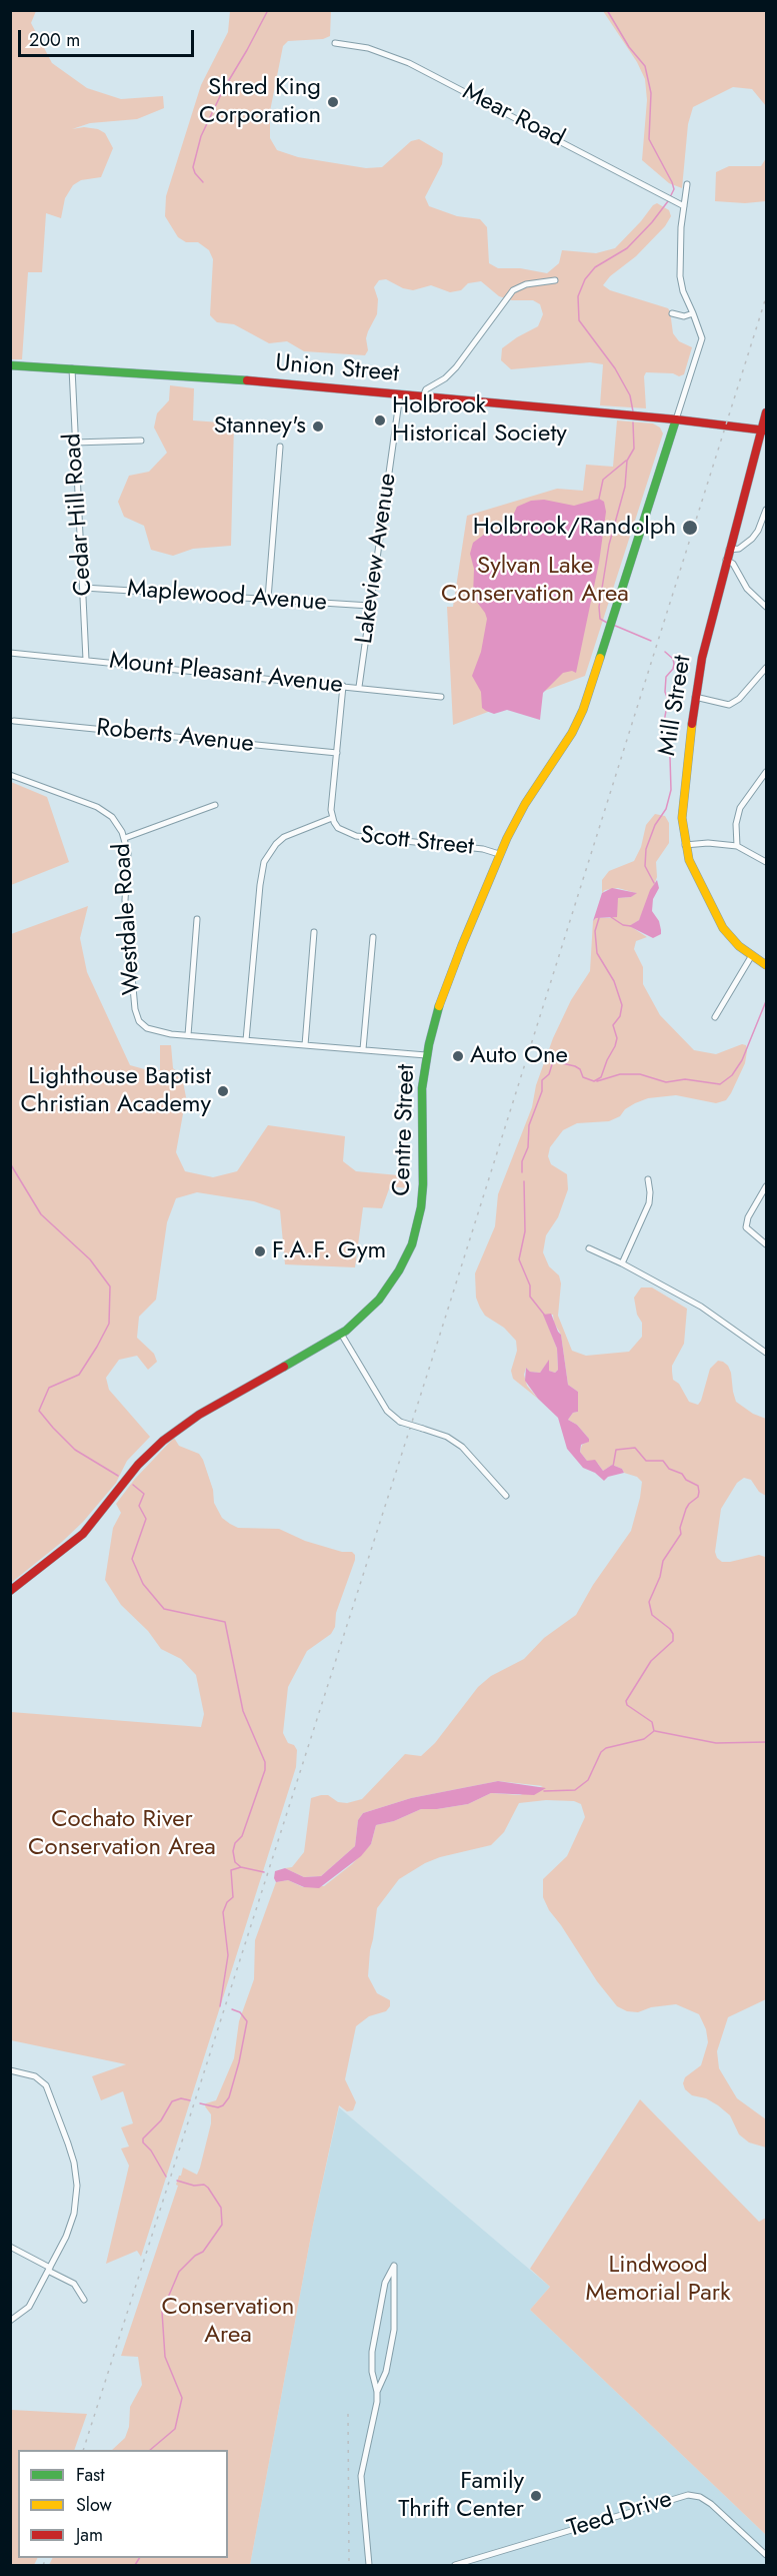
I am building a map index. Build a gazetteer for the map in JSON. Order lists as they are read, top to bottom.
{
  "streets": {
    "main road": ["Union Street", "Mill Street", "Centre Street"],
    "street": [
      "Mear Road",
      "Cedar Hill Road",
      "Lakeview Avenue",
      "Maplewood Avenue",
      "Mount Pleasant Avenue",
      "Roberts Avenue",
      "Scott Street",
      "Westdale Road",
      "Teed Drive"
    ]
  },
  "crossings": [
    ["Union Street", "Cedar Hill Road"],
    ["Union Street", "Lakeview Avenue"],
    ["Union Street", "Mill Street"],
    ["Union Street", "Centre Street"],
    ["Cedar Hill Road", "Maplewood Avenue"],
    ["Cedar Hill Road", "Mount Pleasant Avenue"],
    ["Lakeview Avenue", "Maplewood Avenue"],
    ["Lakeview Avenue", "Mount Pleasant Avenue"],
    ["Mount Pleasant Avenue", "Scott Street"],
    ["Roberts Avenue", "Scott Street"],
    ["Scott Street", "Centre Street"],
    ["Westdale Road", "Centre Street"]
  ],
  "parks": [
    "Sylvan Lake Conservation Area",
    "Cochato River Conservation Area",
    "Lindwood Memorial Park",
    "Conservation Area"
  ],
  "places": [
    "Shred King Corporation",
    "Holbrook Historical Society",
    "Stanney's",
    "Holbrook/Randolph",
    "Auto One",
    "Lighthouse Baptist Christian Academy",
    "F.A.F. Gym",
    "Family Thrift Center"
  ],
  "legend": ["Fast", "Slow", "Jam"],
  "scale_bar": "200 m"
}
